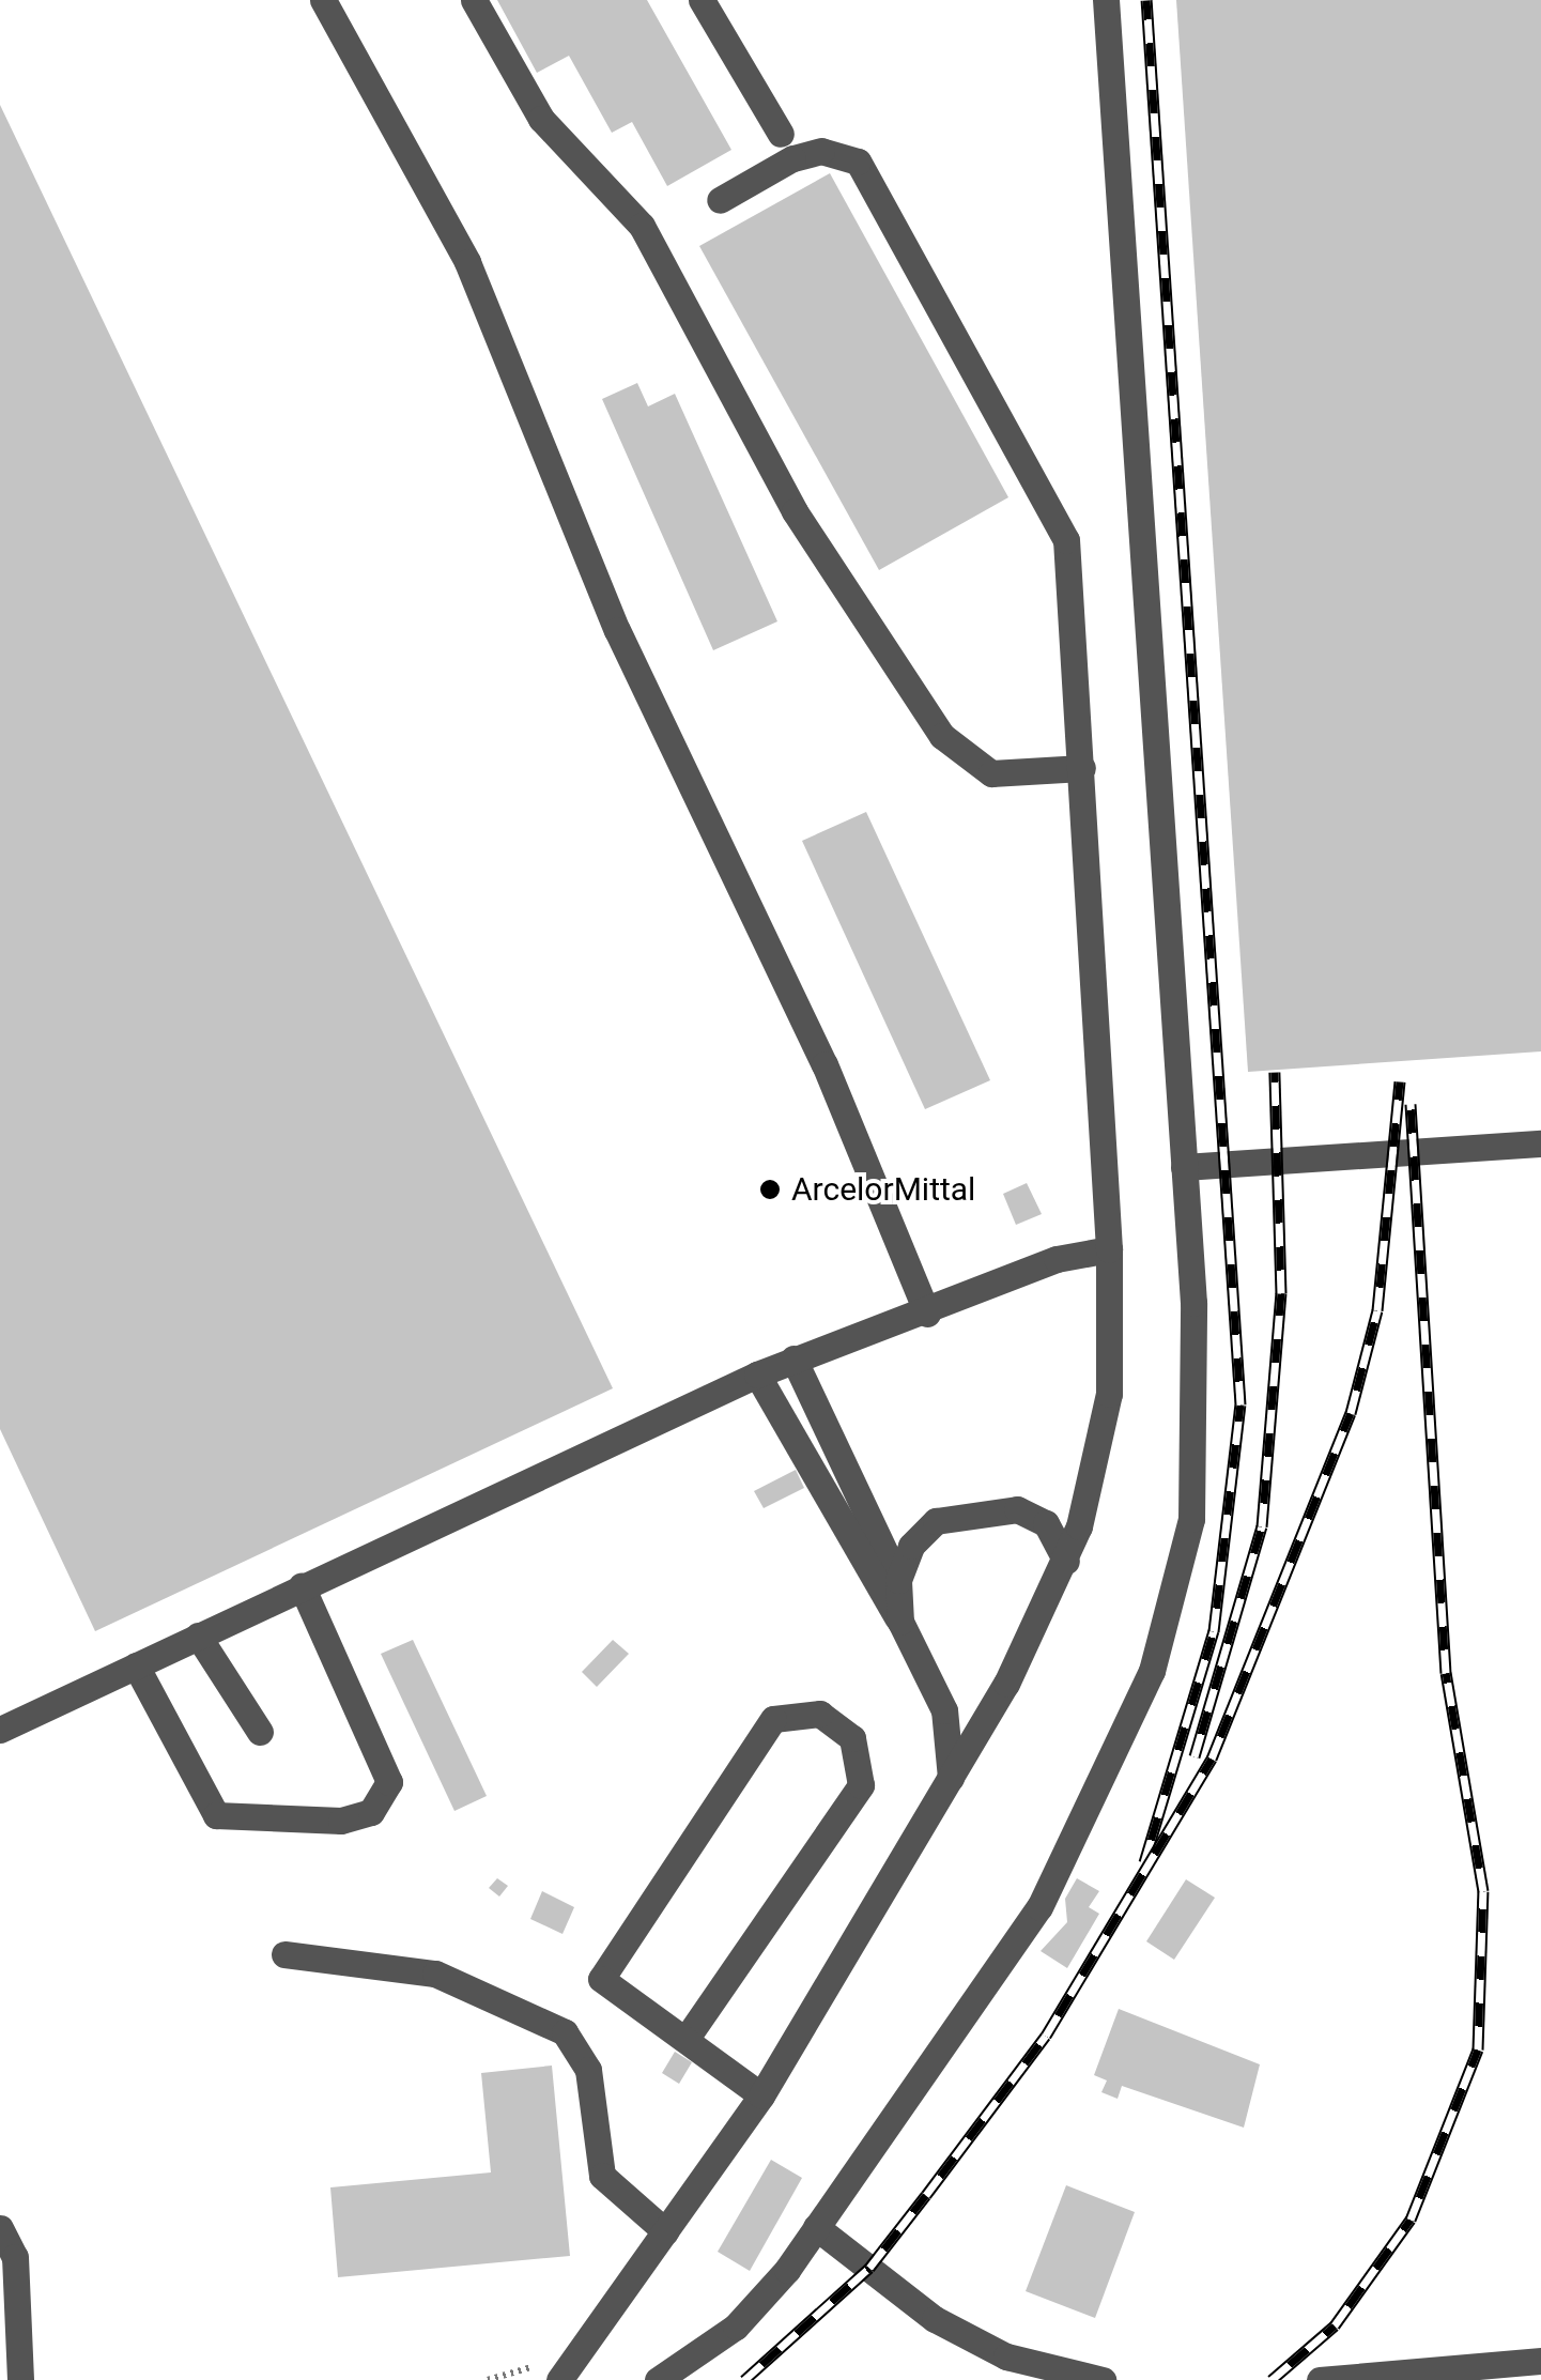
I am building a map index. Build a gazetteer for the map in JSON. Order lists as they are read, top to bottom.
{
  "places": ["ArcelorMittal"]
}
